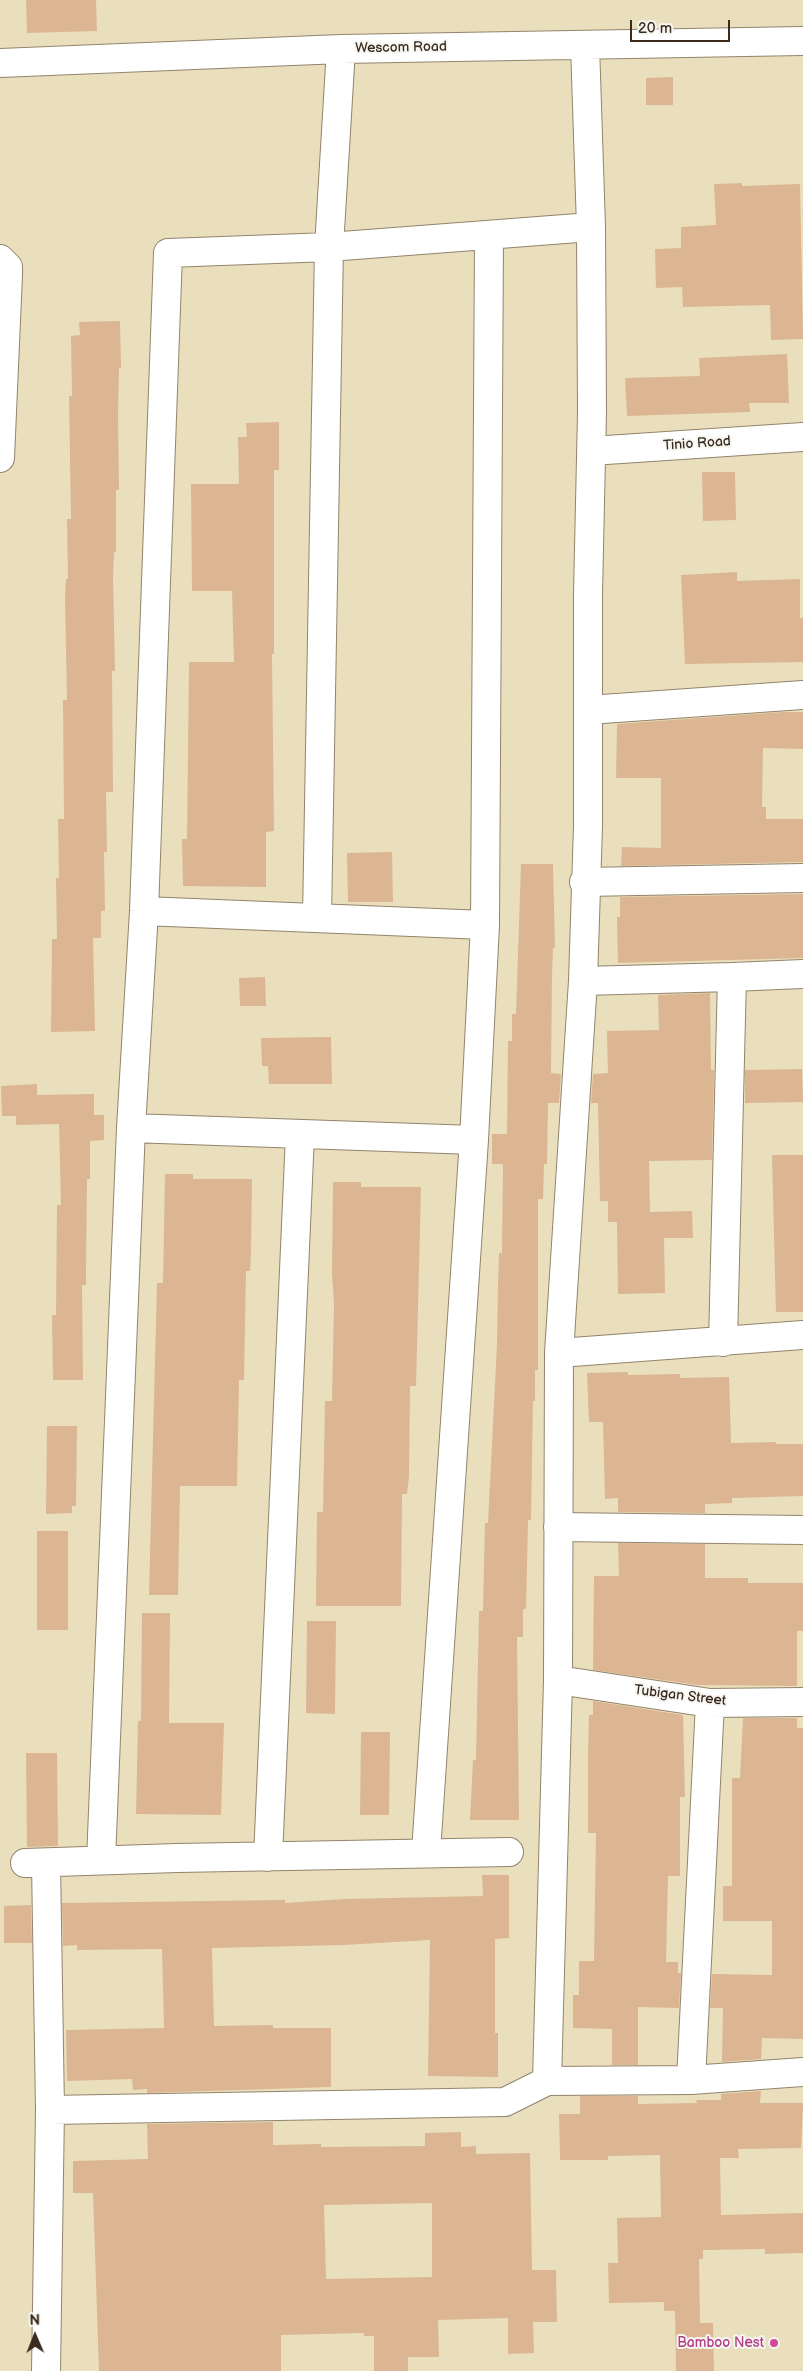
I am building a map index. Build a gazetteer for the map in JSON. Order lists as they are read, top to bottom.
{
  "streets": {
    "street": ["Wescom Road", "Tinio Road", "Tubigan Street"]
  },
  "places": ["Bamboo Nest"],
  "scale_bar": "20 m",
  "north": "top"
}
